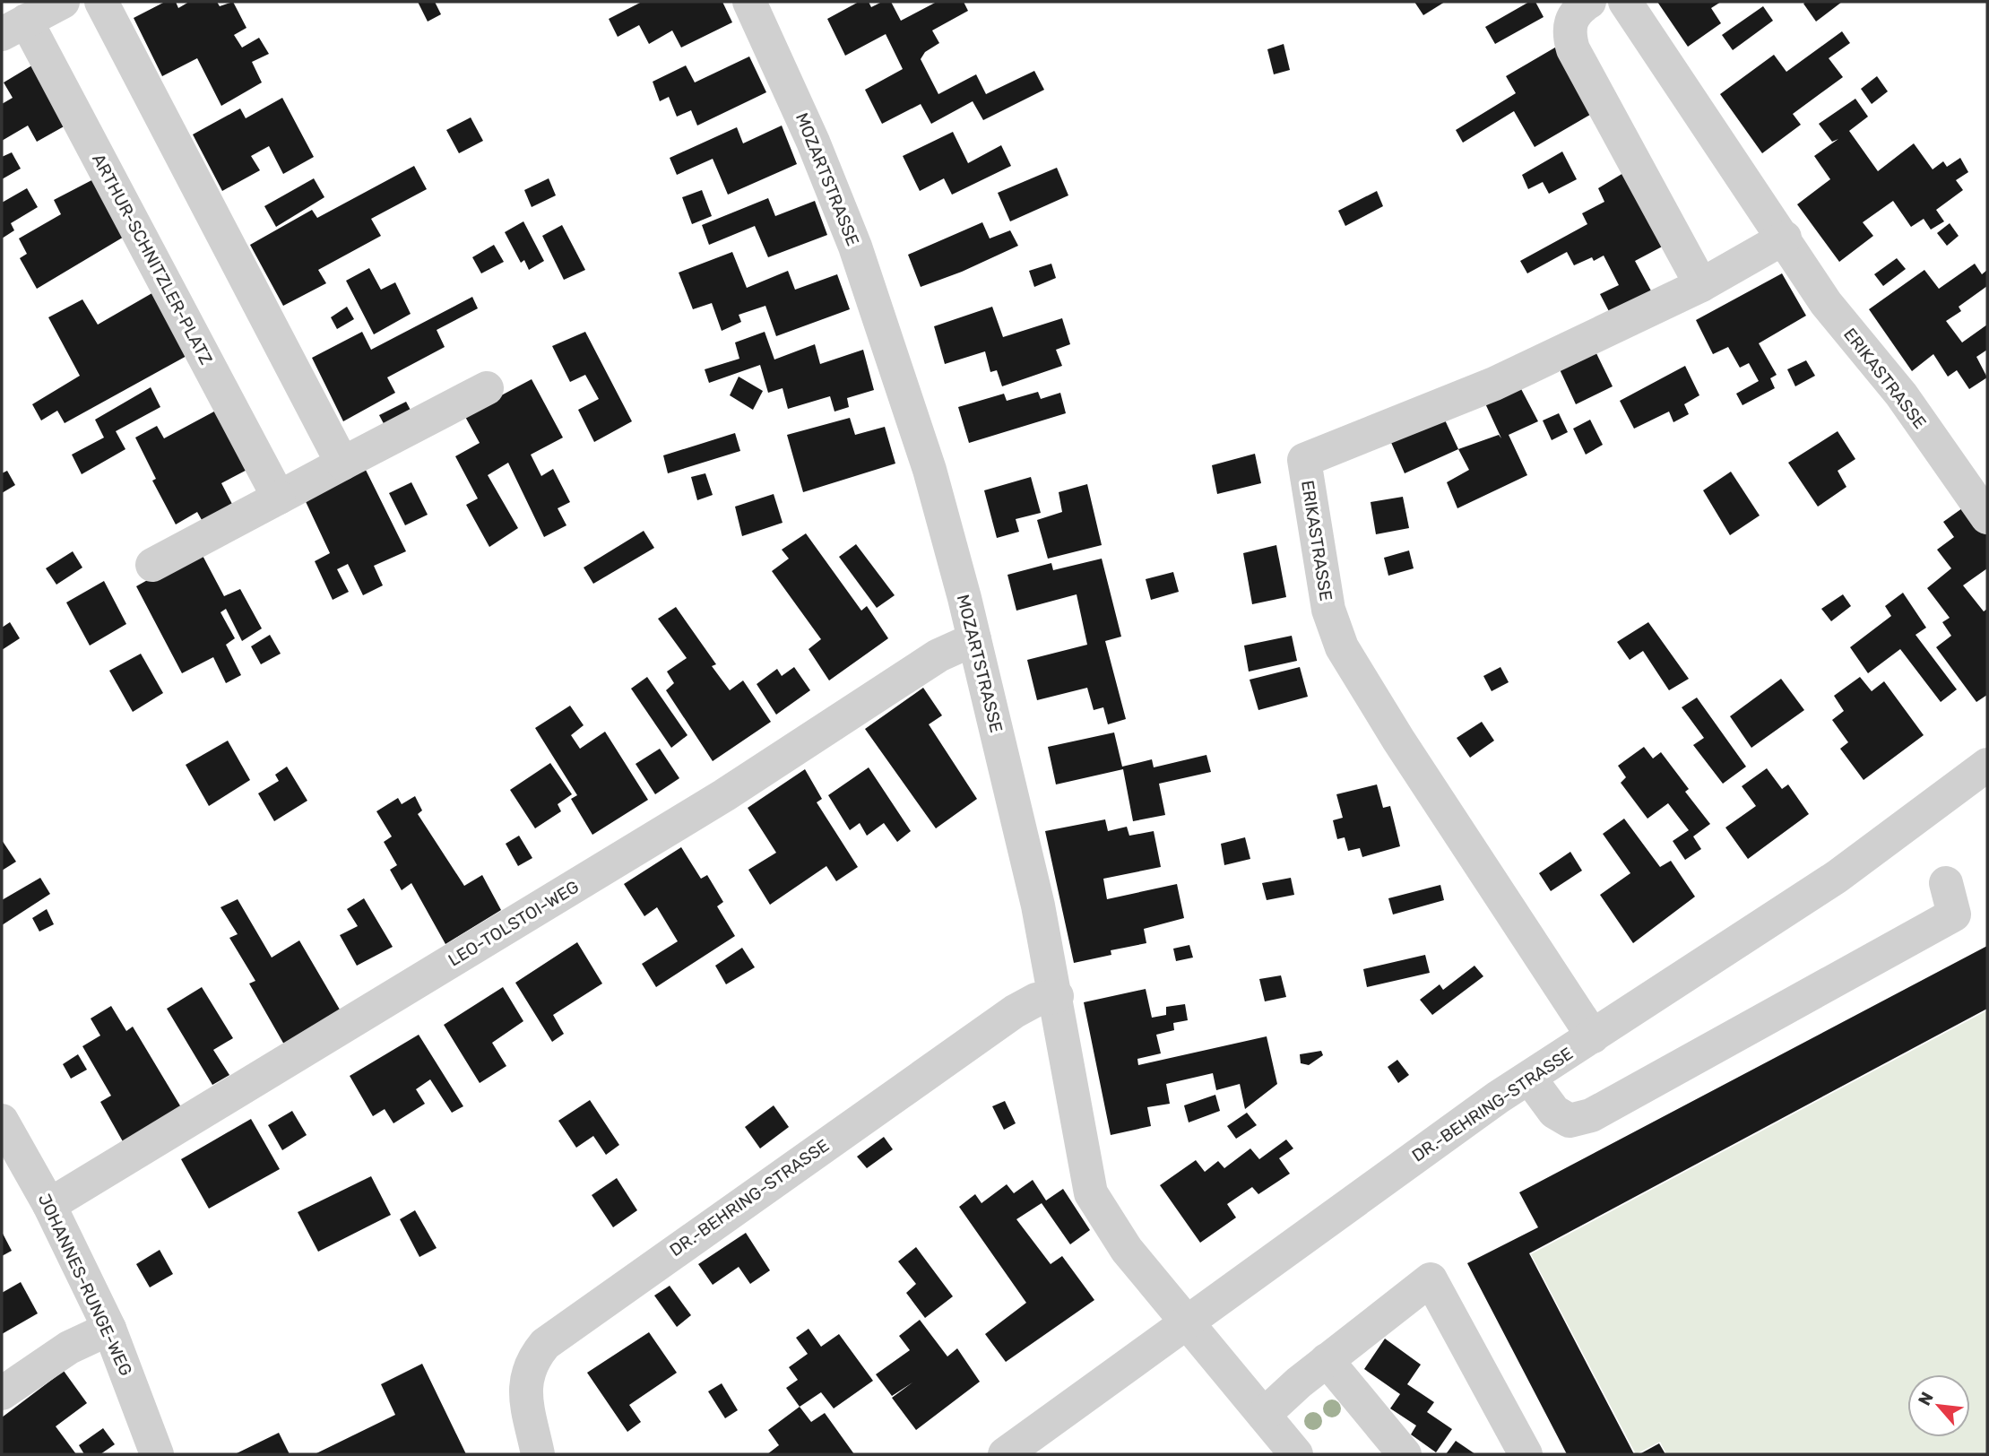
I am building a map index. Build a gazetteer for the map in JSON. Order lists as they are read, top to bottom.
{
  "streets": {
    "street": [
      "MOZARTSTRASSE",
      "ARTHUR-SCHNITZLER-PLATZ",
      "ERIKASTRASSE",
      "LEO-TOLSTOI-WEG",
      "DR.-BEHRING-STRASSE",
      "JOHANNES-RUNGE-WEG"
    ]
  },
  "crossings": [
    ["MOZARTSTRASSE", "LEO-TOLSTOI-WEG"],
    ["MOZARTSTRASSE", "DR.-BEHRING-STRASSE"],
    ["ERIKASTRASSE", "DR.-BEHRING-STRASSE"],
    ["LEO-TOLSTOI-WEG", "JOHANNES-RUNGE-WEG"]
  ],
  "north": "top left"
}
